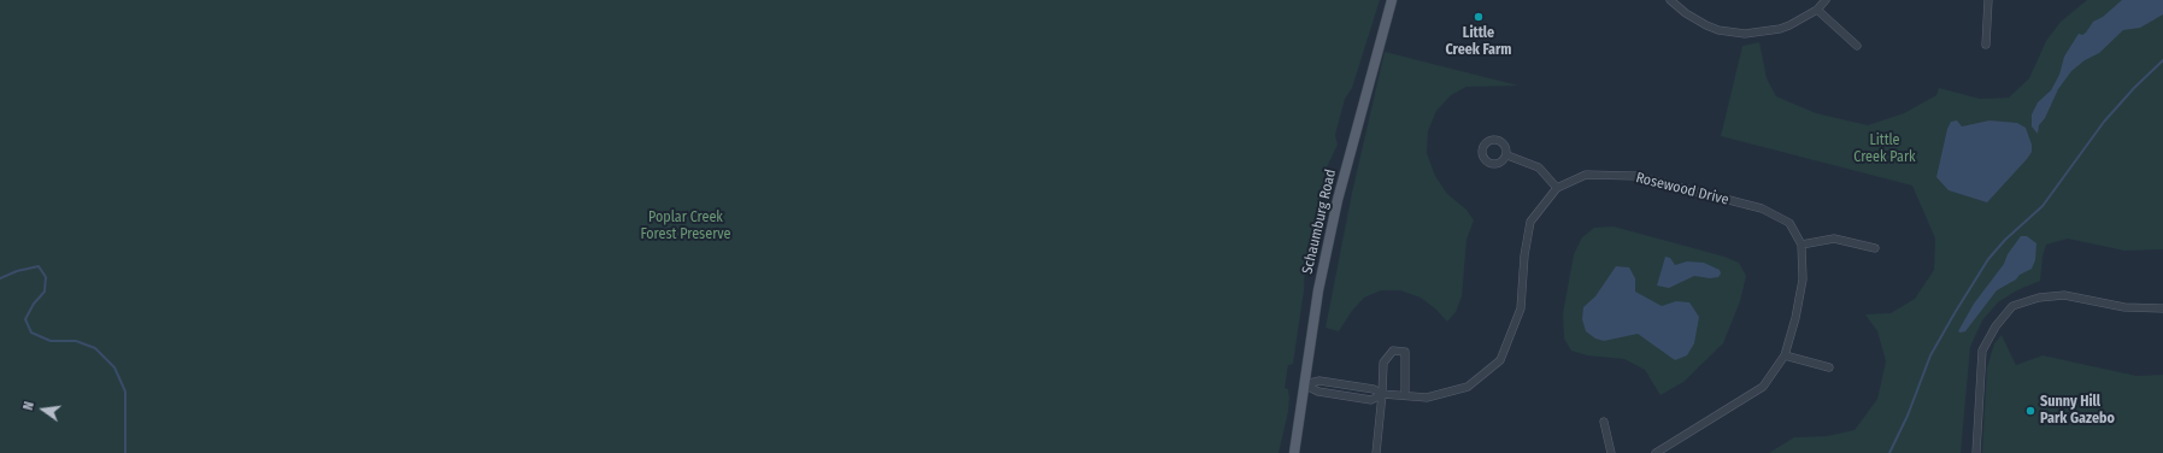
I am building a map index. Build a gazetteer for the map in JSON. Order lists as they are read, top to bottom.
{
  "streets": {
    "main road": ["Schaumburg Road"],
    "street": ["Rosewood Drive"]
  },
  "crossings": [
    ["Rosewood Drive", "Schaumburg Road"]
  ],
  "parks": ["Little Creek Park", "Poplar Creek Forest Preserve"],
  "places": ["Little Creek Farm", "Sunny Hill Park Gazebo"],
  "north": "left"
}
